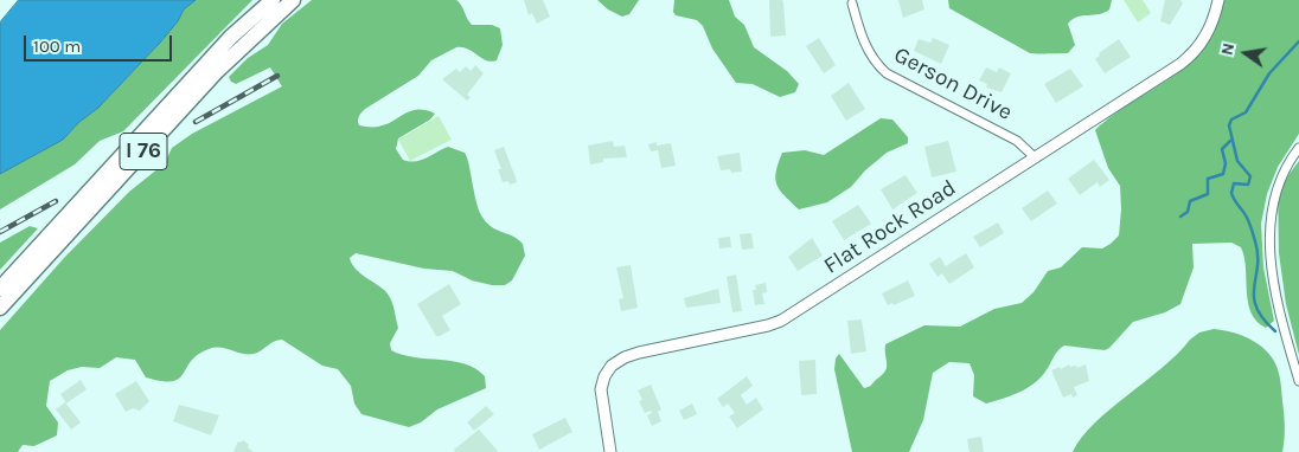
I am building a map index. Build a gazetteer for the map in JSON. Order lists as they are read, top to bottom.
{
  "streets": {
    "highway": ["I 76"],
    "street": ["Gerson Drive", "Flat Rock Road"]
  },
  "crossings": [
    ["Gerson Drive", "Flat Rock Road"]
  ],
  "scale_bar": "100 m",
  "north": "left"
}
